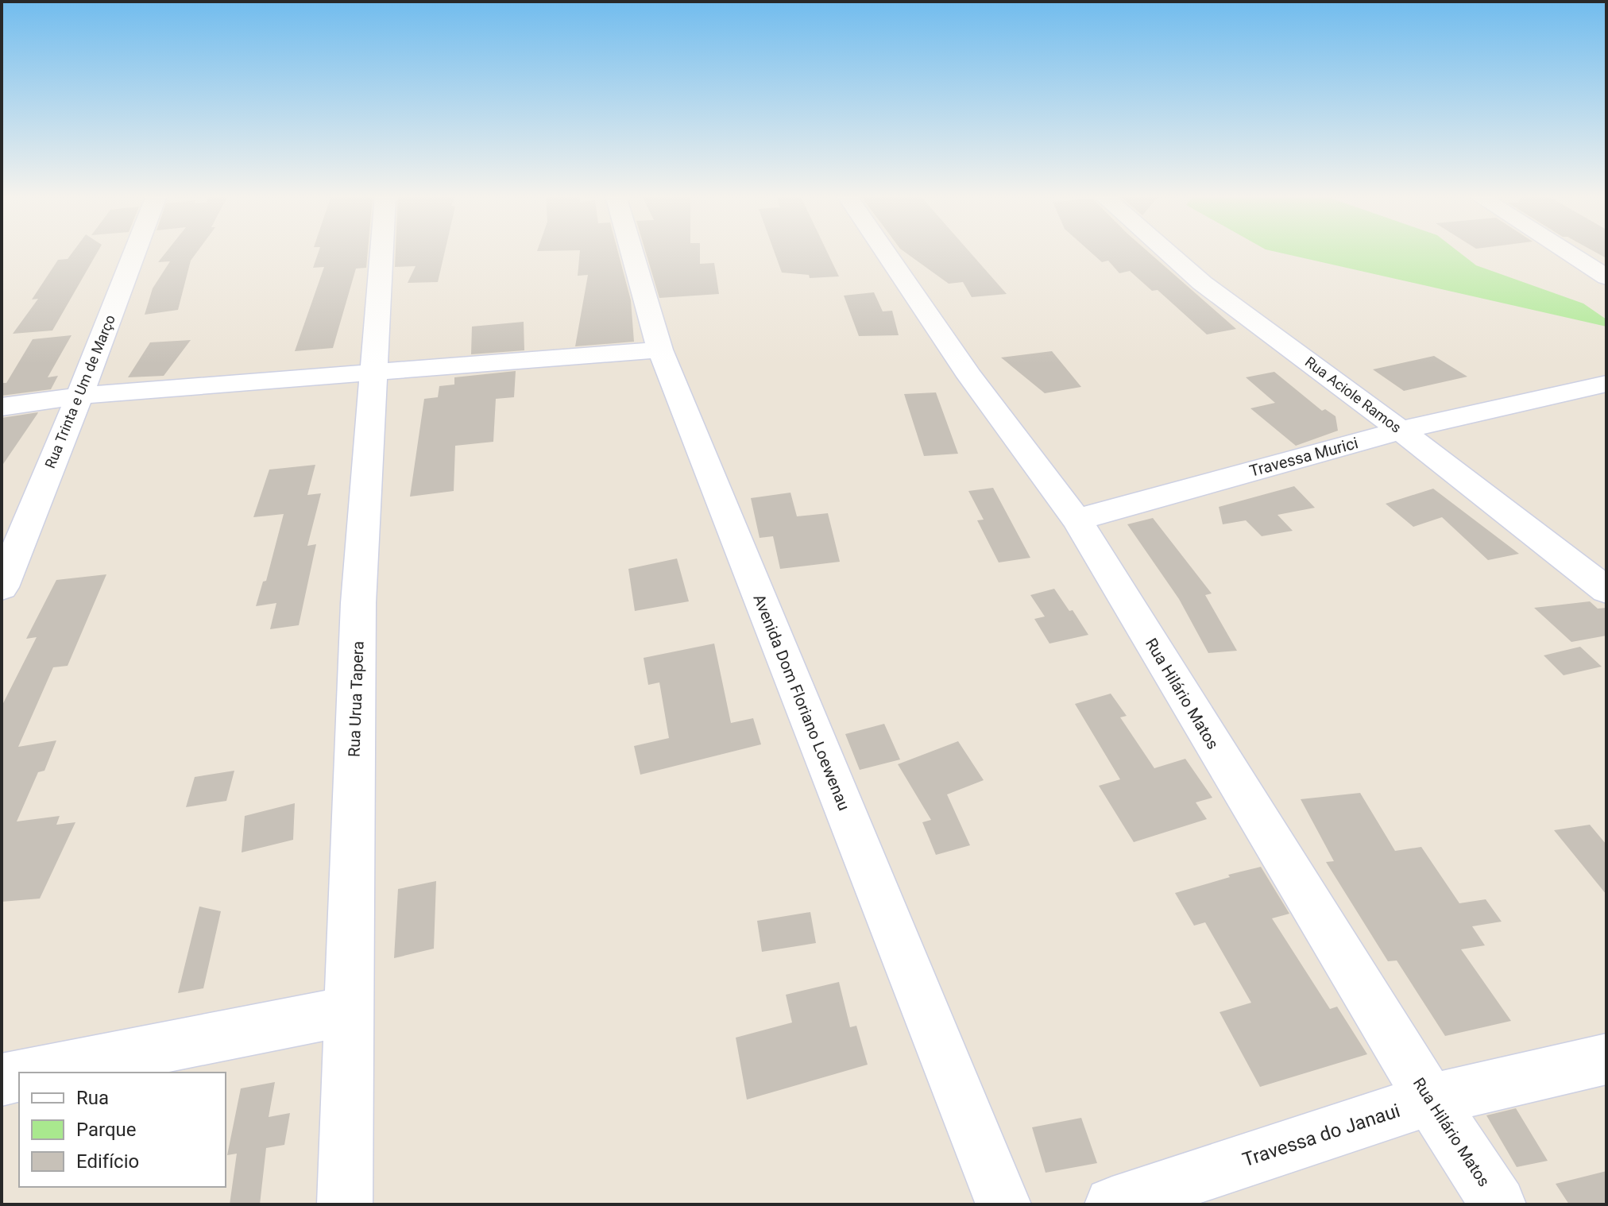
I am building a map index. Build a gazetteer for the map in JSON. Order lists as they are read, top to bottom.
{
  "streets": {
    "street": [
      "Rua Trinta e Um de Março",
      "Rua Aciole Ramos",
      "Travessa Murici",
      "Rua Hilário Matos",
      "Rua Urua Tapera",
      "Avenida Dom Floriano Loewenau",
      "Travessa do Janaui"
    ]
  },
  "crossings": [
    ["Rua Aciole Ramos", "Travessa Murici"],
    ["Travessa Murici", "Rua Hilário Matos"],
    ["Rua Hilário Matos", "Travessa do Janaui"]
  ],
  "legend": ["Rua", "Parque", "Edifício"]
}
